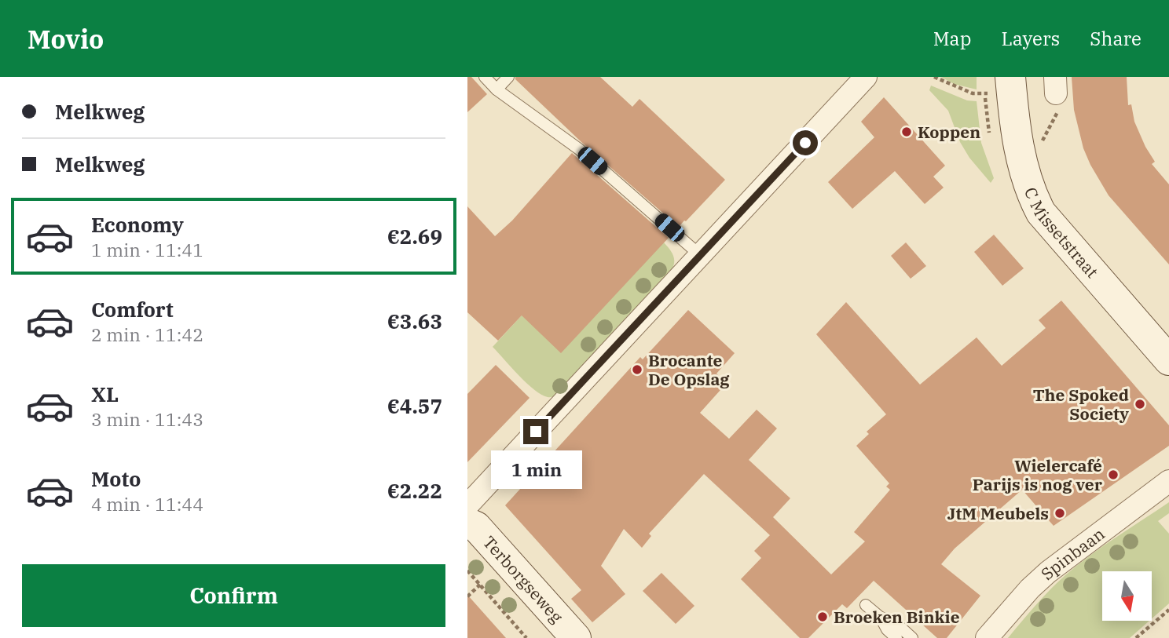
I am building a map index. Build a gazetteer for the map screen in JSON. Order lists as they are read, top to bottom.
{
  "streets": {
    "street": ["C Missetstraat", "Spinbaan", "Terborgseweg"]
  },
  "places": [
    "Koppen",
    "Brocante De Opslag",
    "The Spoked Society",
    "Wielercafé Parijs is nog ver",
    "JtM Meubels",
    "Broeken Binkie"
  ],
  "north": "bottom",
  "page": {
    "header": "Movio",
    "nav": ["Map", "Layers", "Share"],
    "banner": ["Melkweg", "Melkweg"],
    "list": [
      {
        "name": "Economy",
        "note": "1 min · 11:41",
        "value": "€2.69"
      },
      {
        "name": "Comfort",
        "note": "2 min · 11:42",
        "value": "€3.63"
      },
      {
        "name": "XL",
        "note": "3 min · 11:43",
        "value": "€4.57"
      },
      {
        "name": "Moto",
        "note": "4 min · 11:44",
        "value": "€2.22"
      }
    ],
    "bubble": "1 min",
    "buttons": "Confirm"
  }
}
